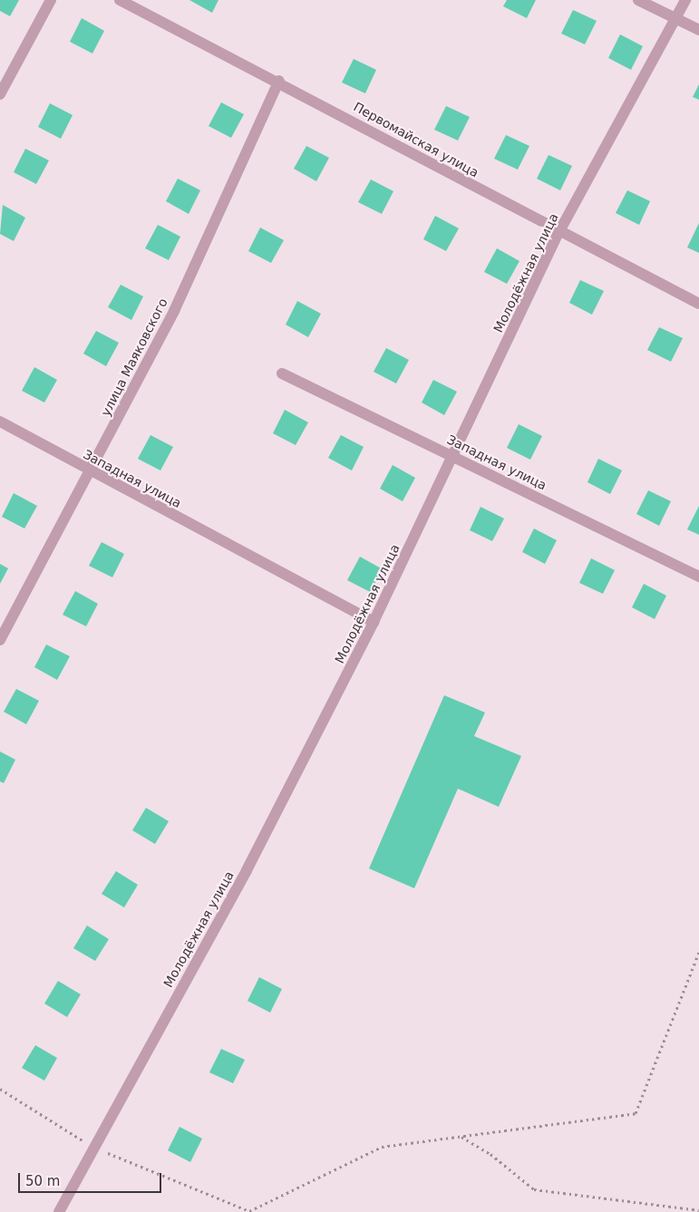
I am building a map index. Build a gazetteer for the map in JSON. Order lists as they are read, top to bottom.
{
  "streets": {
    "street": [
      "Первомайская улица",
      "Молодёжная улица",
      "улица Маяковского",
      "Западная улица"
    ]
  },
  "crossings": [
    ["Первомайская улица", "Молодёжная улица"],
    ["Первомайская улица", "улица Маяковского"],
    ["Молодёжная улица", "Западная улица"],
    ["улица Маяковского", "Западная улица"]
  ],
  "scale_bar": "50 m"
}
